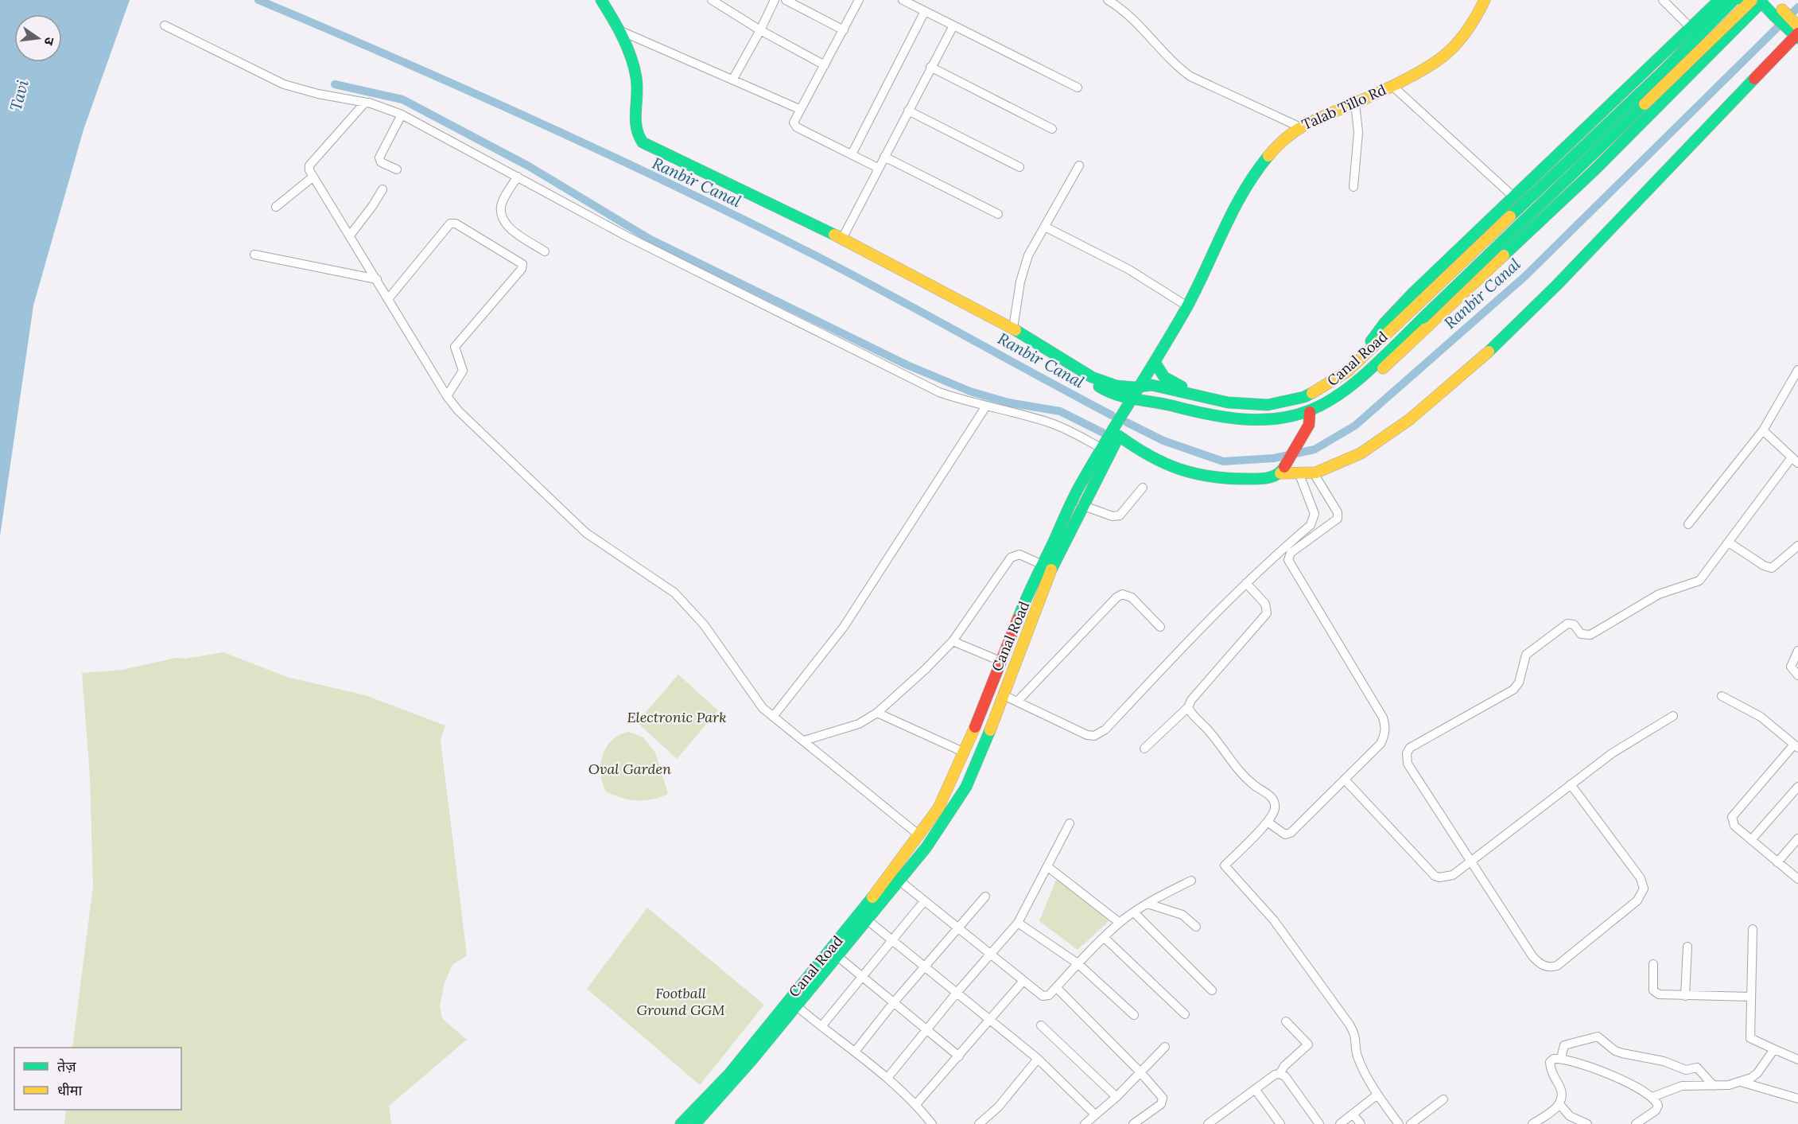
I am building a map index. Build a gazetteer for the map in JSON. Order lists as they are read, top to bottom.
{
  "streets": {
    "main road": ["Talab Tillo Rd", "Canal Road"]
  },
  "crossings": [
    ["Talab Tillo Rd", "Canal Road"]
  ],
  "water": ["Tavi", "Ranbir Canal"],
  "parks": ["Electronic Park", "Oval Garden", "Football Ground GGM"],
  "legend": ["तेज़", "धीमा"],
  "north": "right"
}
